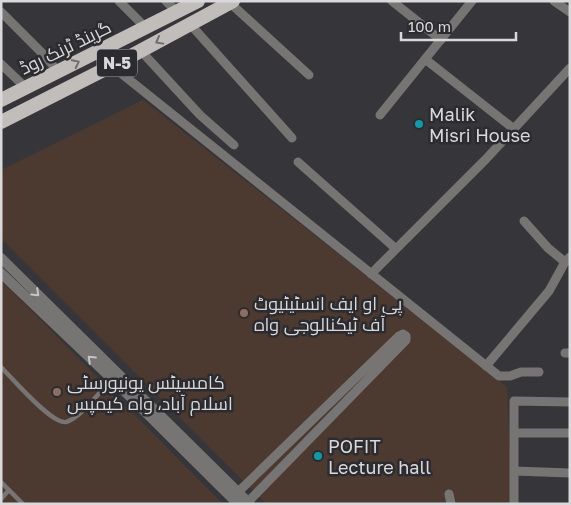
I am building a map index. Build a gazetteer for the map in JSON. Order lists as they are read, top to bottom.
{
  "streets": {
    "highway": ["گرینڈ ٹرنک روڈ", "N-5"]
  },
  "places": [
    "Malik Misri House",
    "پی او ایف انسٹیٹیوٹ آف ٹیکنالوجی واہ",
    "کامسیٹس یونیورسٹی اسلام آباد، واہ کیمپس",
    "POFIT Lecture hall"
  ],
  "scale_bar": "100 m"
}
